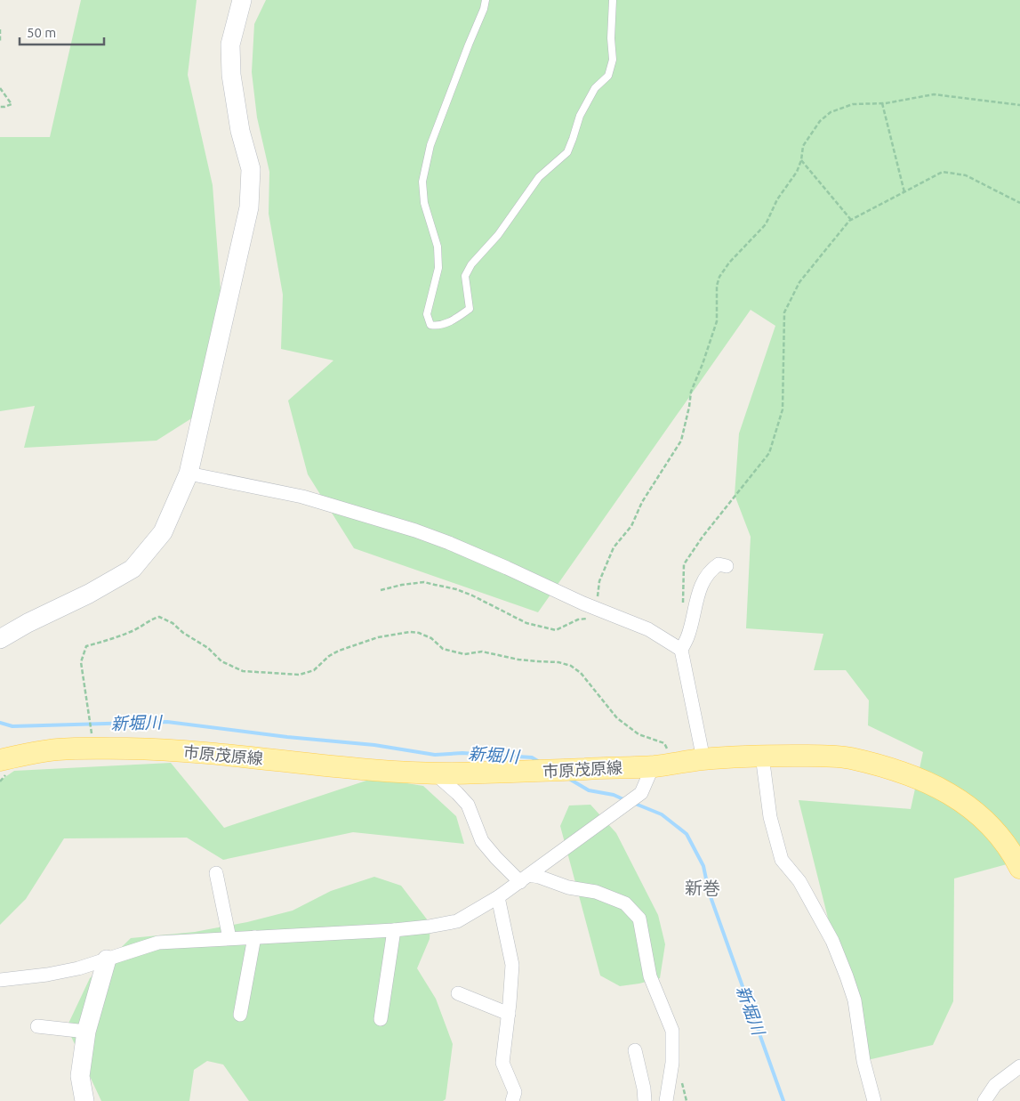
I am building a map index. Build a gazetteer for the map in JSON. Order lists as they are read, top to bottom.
{
  "streets": {
    "main road": ["市原茂原線"]
  },
  "districts": ["新巻"],
  "water": ["新堀川"],
  "scale_bar": "50 m"
}
